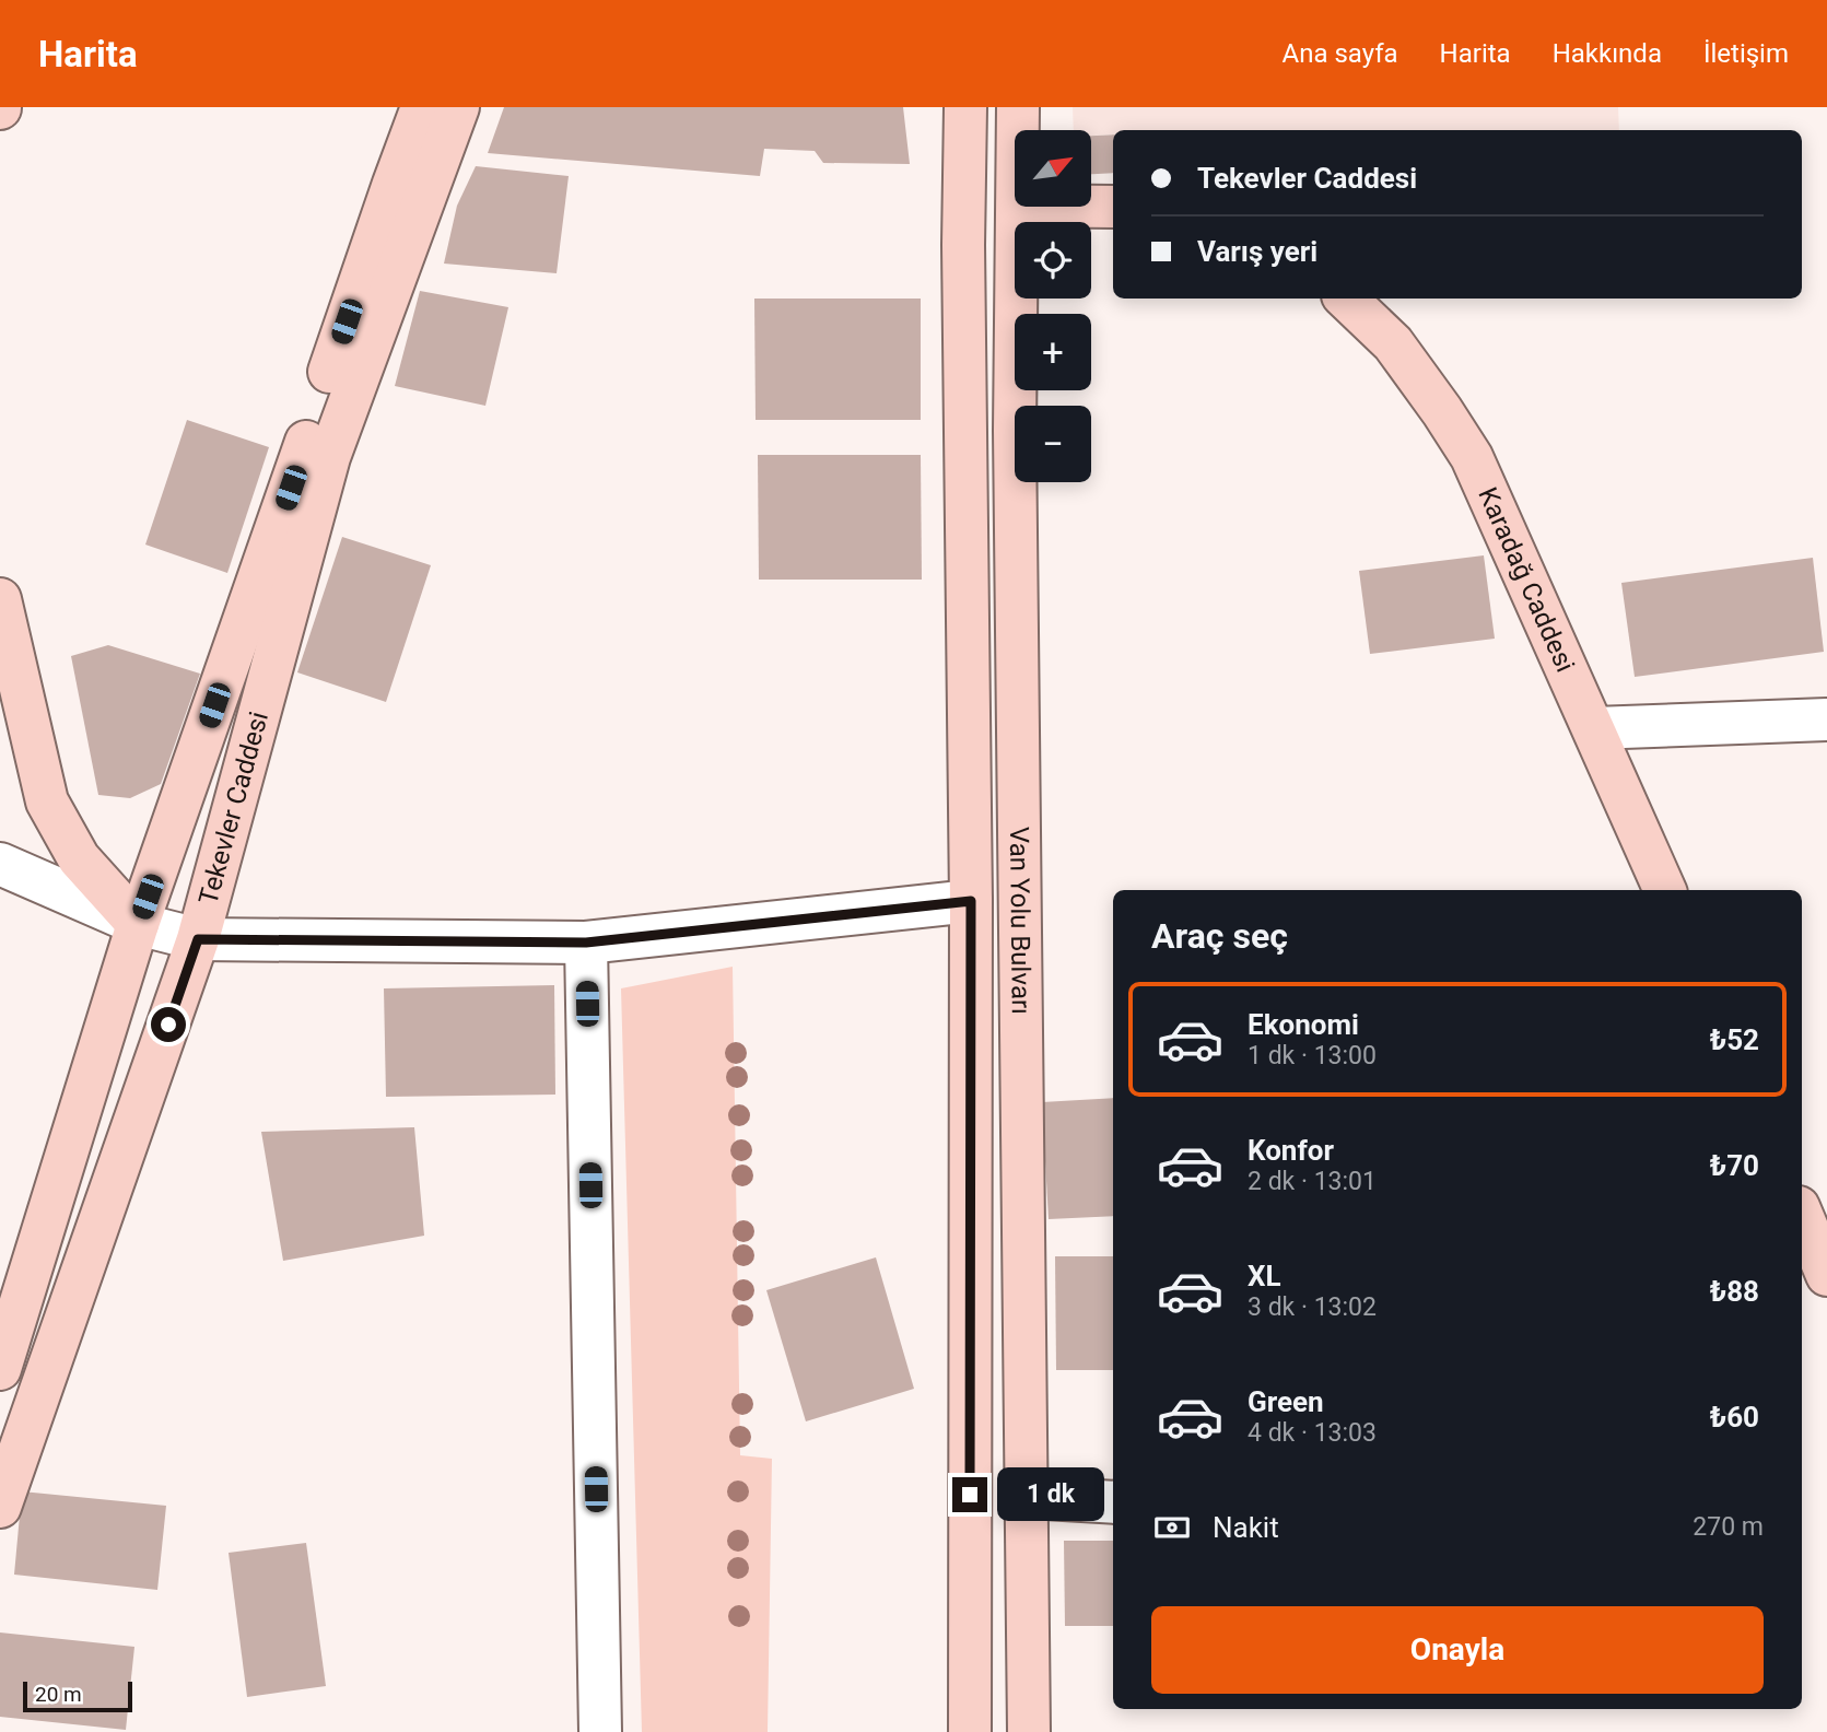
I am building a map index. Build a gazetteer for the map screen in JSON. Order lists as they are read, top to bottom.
{
  "streets": {
    "street": ["Karadağ Caddesi", "Tekevler Caddesi", "Van Yolu Bulvarı"]
  },
  "scale_bar": "20 m",
  "north": "top right",
  "page": {
    "header": "Harita",
    "nav": [
      "Ana sayfa",
      "Harita",
      "Hakkında",
      "İletişim"
    ],
    "map_buttons": ["+", "−"],
    "banner": ["Tekevler Caddesi", "Varış yeri"],
    "heading": "Araç seç",
    "list": [
      {
        "name": "Ekonomi",
        "note": "1 dk · 13:00",
        "value": "₺52"
      },
      {
        "name": "Konfor",
        "note": "2 dk · 13:01",
        "value": "₺70"
      },
      {
        "name": "XL",
        "note": "3 dk · 13:02",
        "value": "₺88"
      },
      {
        "name": "Green",
        "note": "4 dk · 13:03",
        "value": "₺60"
      }
    ],
    "bubble": "1 dk",
    "pay": ["Nakit", "270 m"],
    "buttons": "Onayla",
    "scale": "20 m"
  }
}
